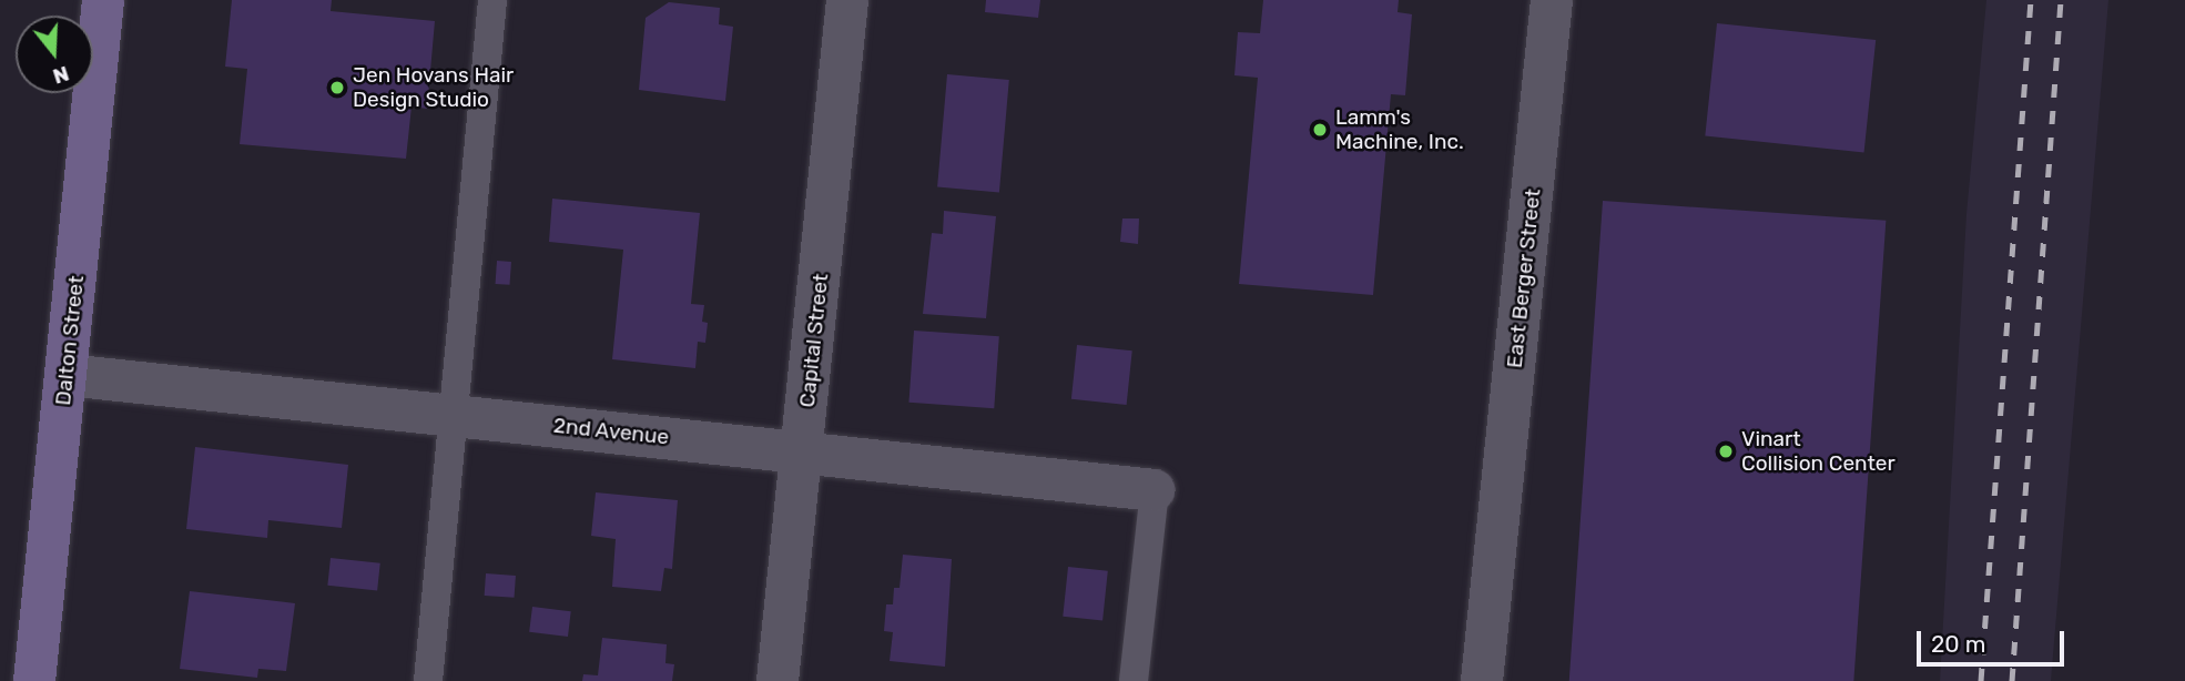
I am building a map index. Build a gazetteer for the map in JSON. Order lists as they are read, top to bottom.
{
  "streets": {
    "main road": ["Dalton Street"],
    "street": ["East Berger Street", "Capital Street", "2nd Avenue"]
  },
  "crossings": [
    ["Dalton Street", "2nd Avenue"],
    ["Capital Street", "2nd Avenue"]
  ],
  "places": ["Jen Hovans Hair Design Studio", "Lamm's Machine, Inc.", "Vinart Collision Center"],
  "scale_bar": "20 m",
  "north": "bottom"
}
